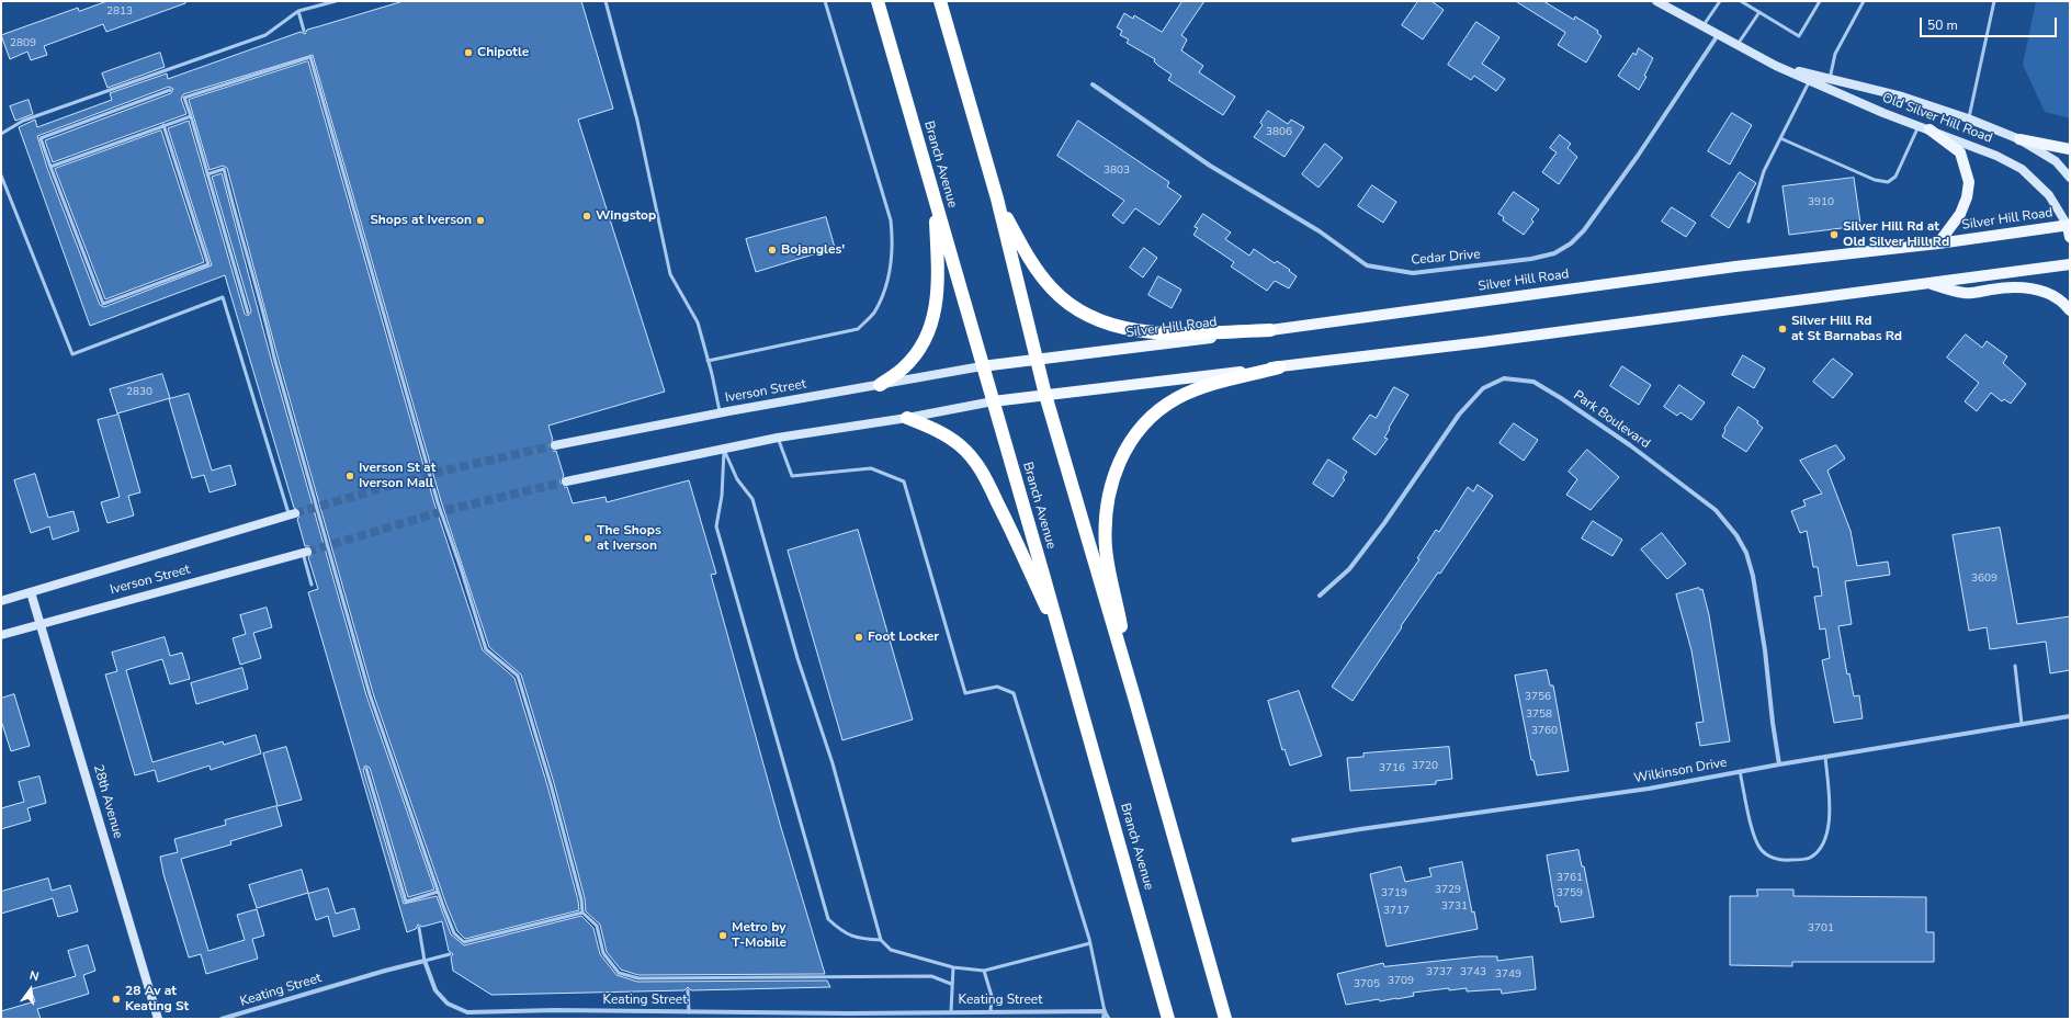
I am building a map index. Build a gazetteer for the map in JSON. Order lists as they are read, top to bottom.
{
  "streets": {
    "highway": ["Branch Avenue"],
    "main road": [
      "Old Silver Hill Road",
      "Silver Hill Road",
      "Iverson Street",
      "28th Avenue"
    ],
    "street": [
      "Cedar Drive",
      "Park Boulevard",
      "Wilkinson Drive",
      "Keating Street"
    ]
  },
  "crossings": [
    ["Old Silver Hill Road", "Silver Hill Road"],
    ["Old Silver Hill Road", "Cedar Drive"],
    ["Branch Avenue", "Silver Hill Road"],
    ["Branch Avenue", "Iverson Street"],
    ["Silver Hill Road", "Iverson Street"],
    ["Iverson Street", "28th Avenue"],
    ["Park Boulevard", "Wilkinson Drive"]
  ],
  "places": [
    "Chipotle",
    "Wingstop",
    "Shops at Iverson",
    "Silver Hill Rd at Old Silver Hill Rd",
    "Bojangles'",
    "Silver Hill Rd at St Barnabas Rd",
    "Iverson St at Iverson Mall",
    "The Shops at Iverson",
    "Foot Locker",
    "Metro by T-Mobile",
    "28 Av at Keating St"
  ],
  "house_numbers": [
    "2813",
    "2809",
    "3806",
    "3803",
    "3910",
    "2830",
    "3609",
    "3756",
    "3758",
    "3760",
    "3720",
    "3716",
    "3761",
    "3729",
    "3719",
    "3759",
    "3731",
    "3717",
    "3701",
    "3737",
    "3743",
    "3749",
    "3709",
    "3705"
  ],
  "scale_bar": "50 m",
  "north": "top"
}
